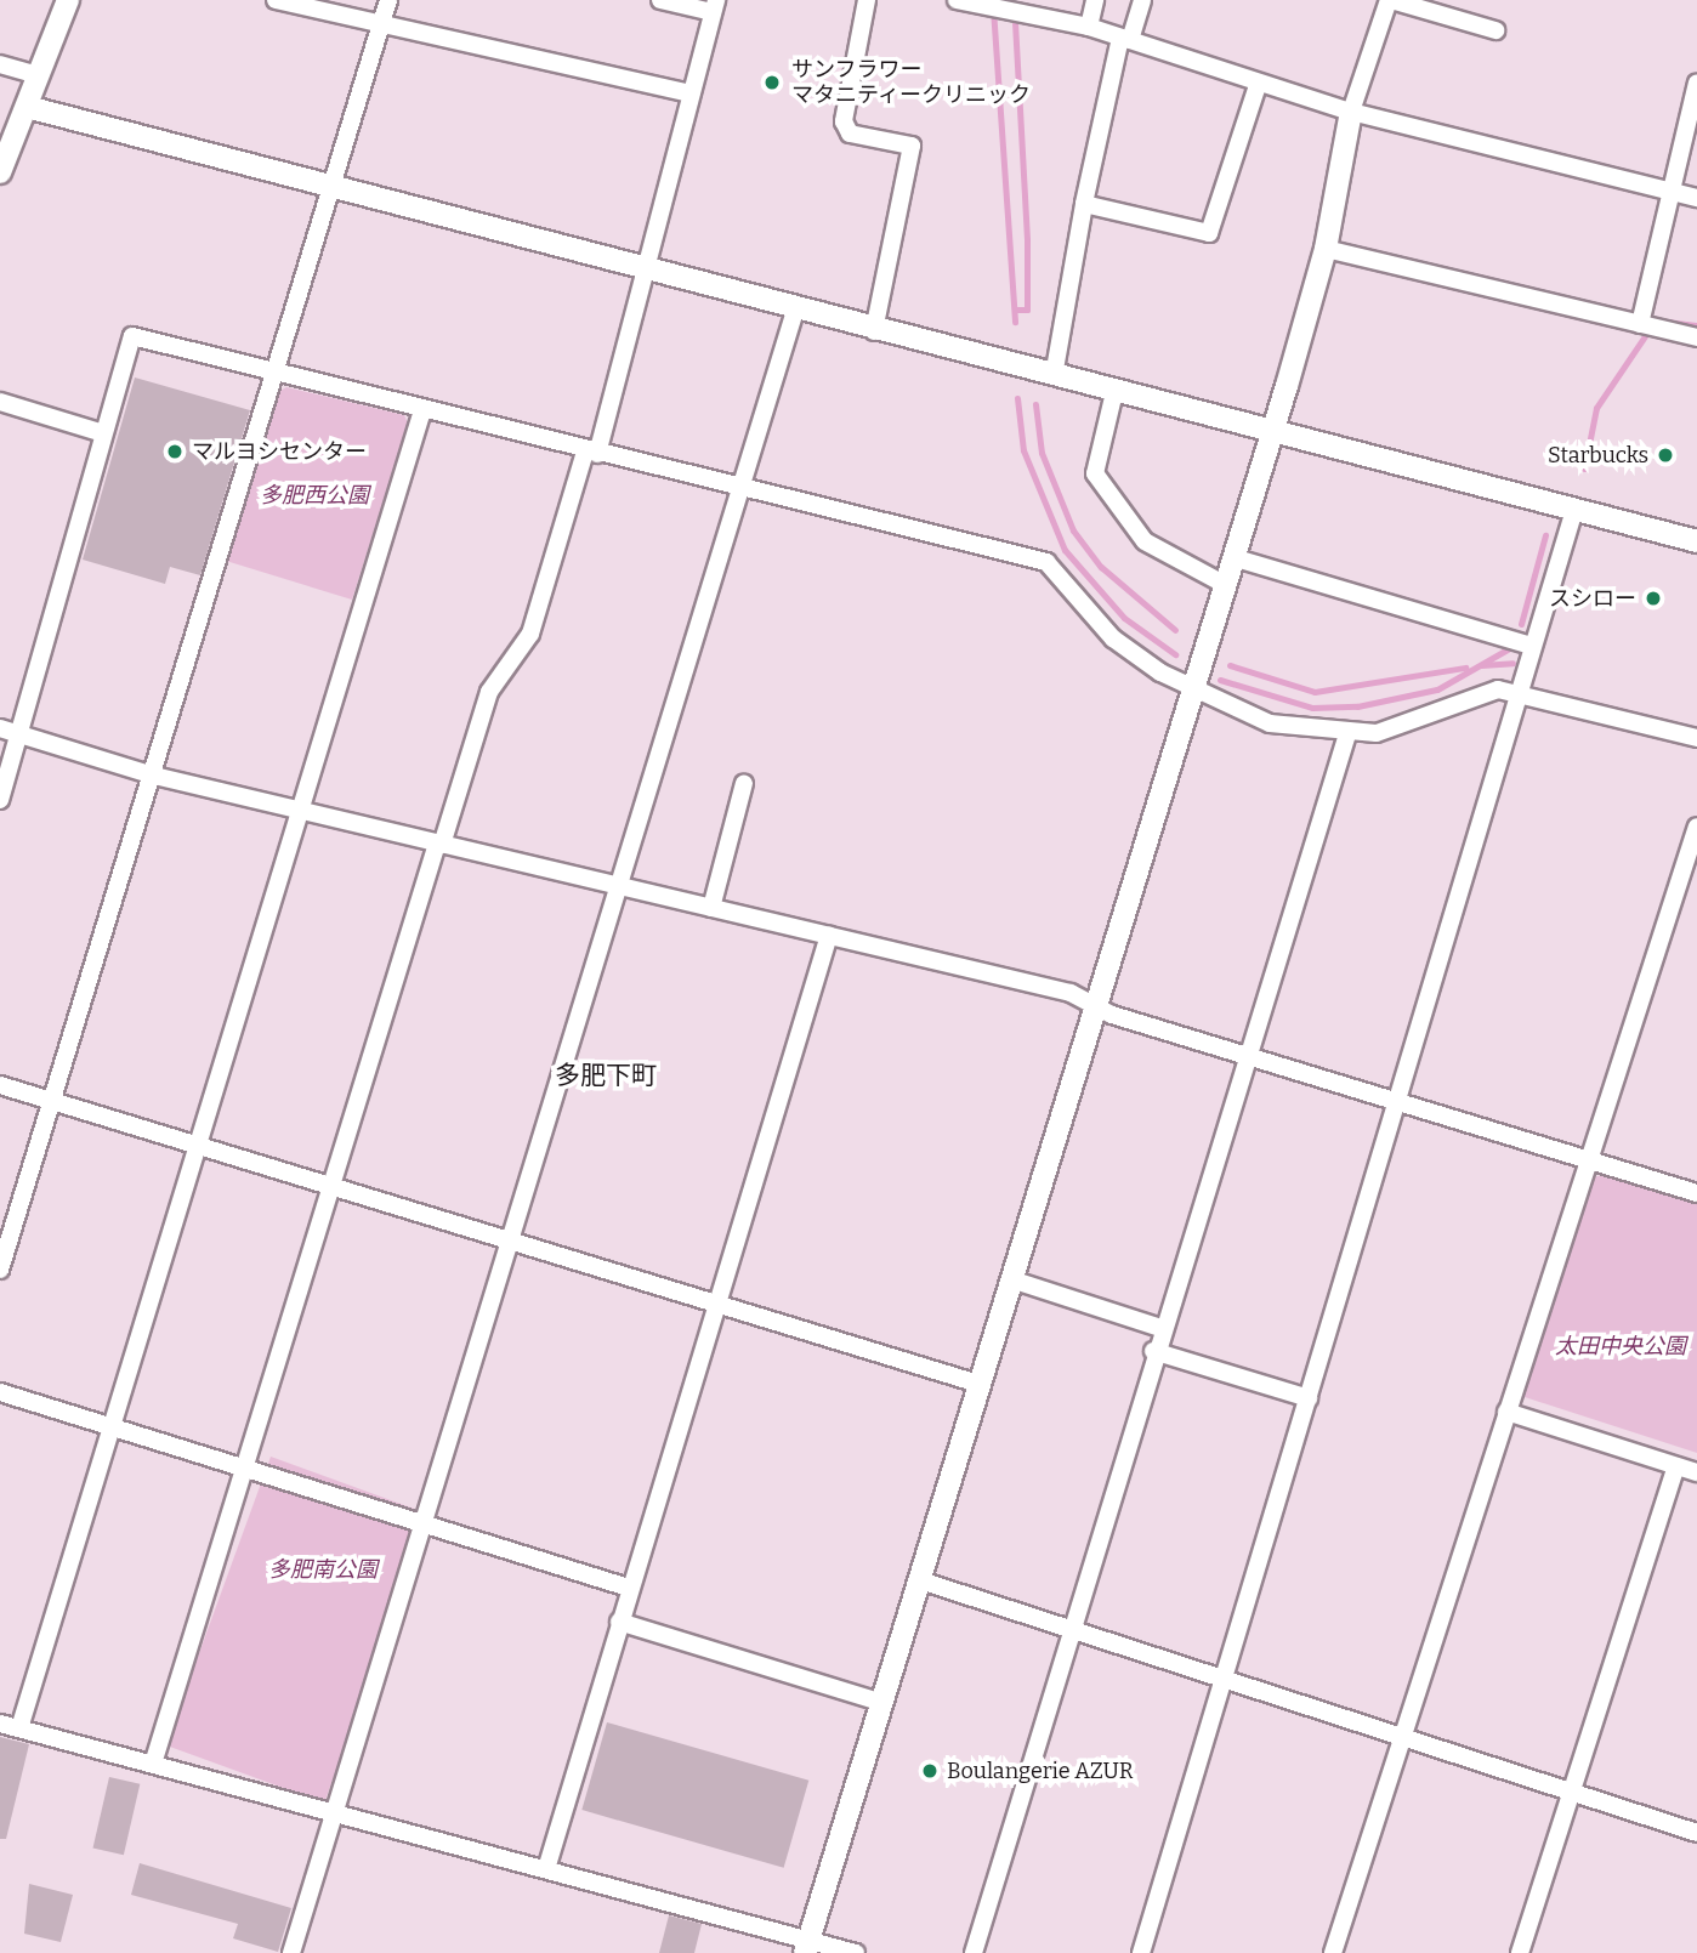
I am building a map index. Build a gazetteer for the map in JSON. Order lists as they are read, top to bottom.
{
  "districts": ["多肥下町"],
  "parks": ["多肥西公園", "太田中央公園", "多肥南公園"],
  "places": [
    "サンフラワー マタニティークリニック",
    "マルヨシセンター",
    "Starbucks",
    "スシロー",
    "Boulangerie AZUR"
  ]
}
